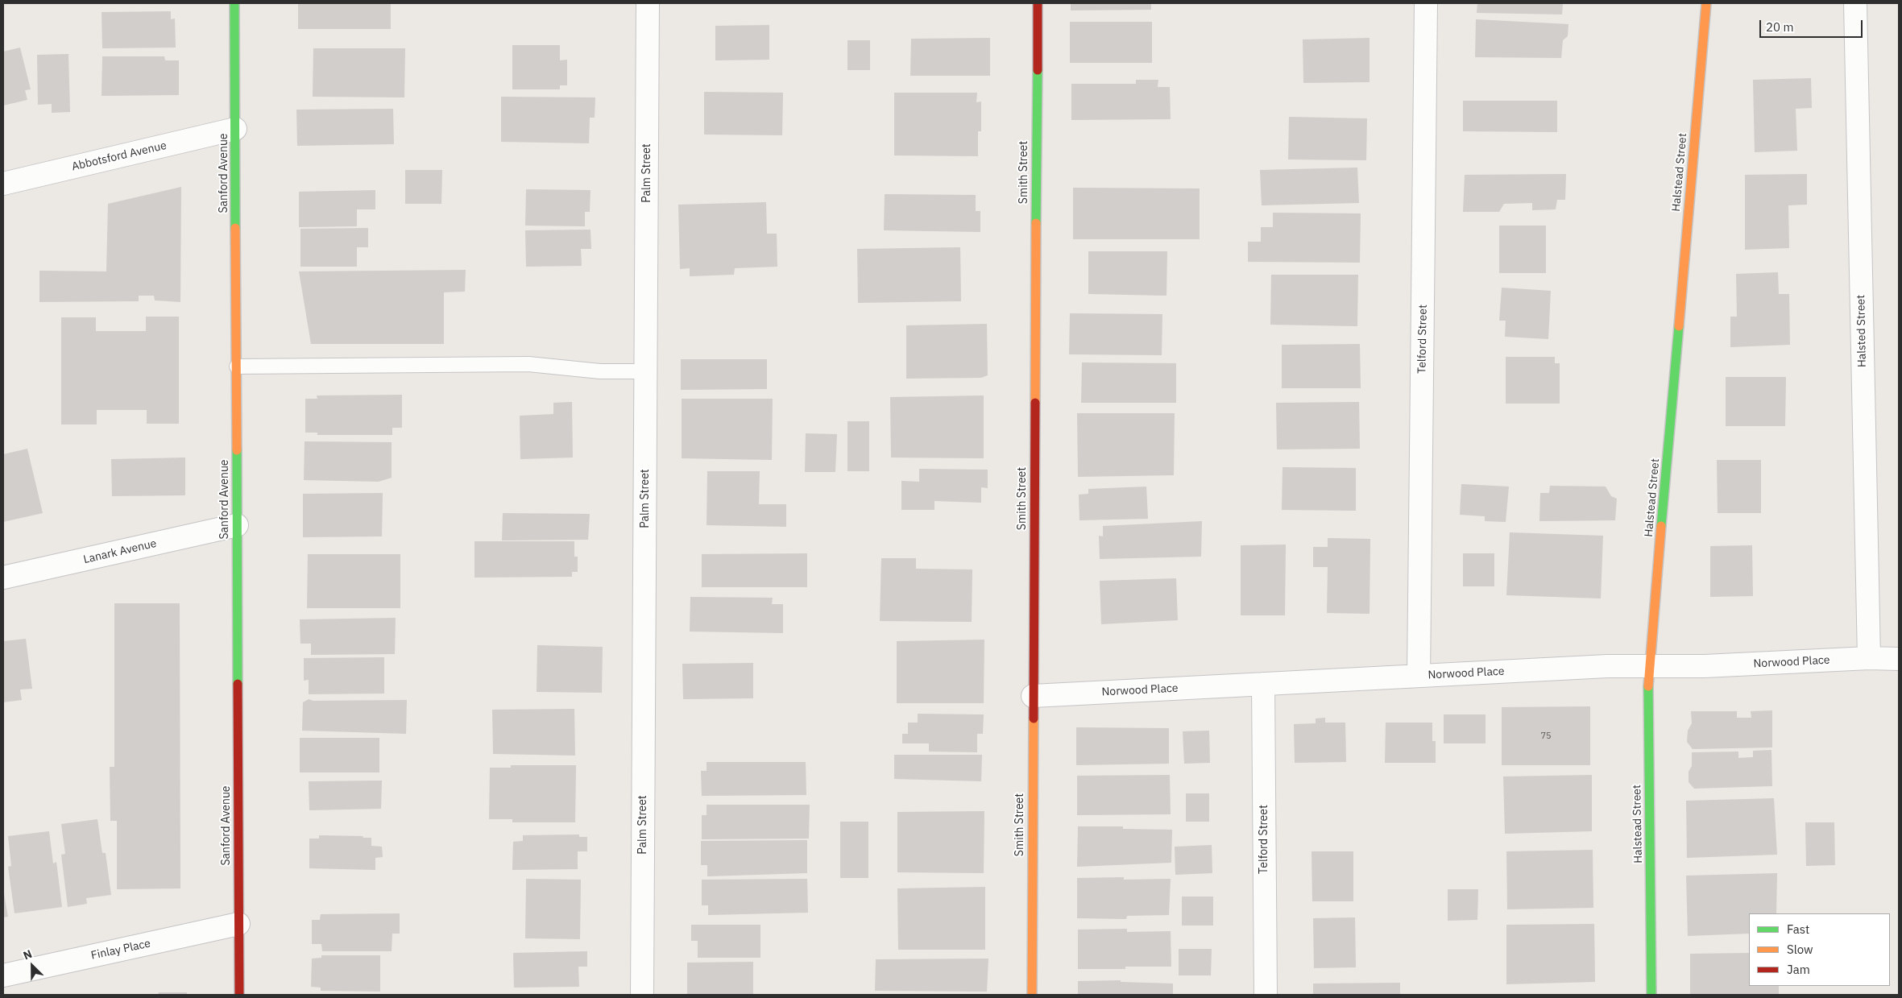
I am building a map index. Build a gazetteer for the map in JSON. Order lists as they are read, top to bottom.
{
  "streets": {
    "street": [
      "Abbotsford Avenue",
      "Smith Street",
      "Halstead Street",
      "Sanford Avenue",
      "Palm Street",
      "Halsted Street",
      "Telford Street",
      "Lanark Avenue",
      "Norwood Place",
      "Finlay Place"
    ]
  },
  "crossings": [
    ["Abbotsford Avenue", "Sanford Avenue"],
    ["Smith Street", "Norwood Place"],
    ["Halstead Street", "Norwood Place"],
    ["Sanford Avenue", "Lanark Avenue"],
    ["Sanford Avenue", "Finlay Place"],
    ["Halsted Street", "Norwood Place"],
    ["Telford Street", "Norwood Place"]
  ],
  "house_numbers": ["75"],
  "legend": ["Fast", "Slow", "Jam"],
  "scale_bar": "20 m",
  "north": "top left"
}
